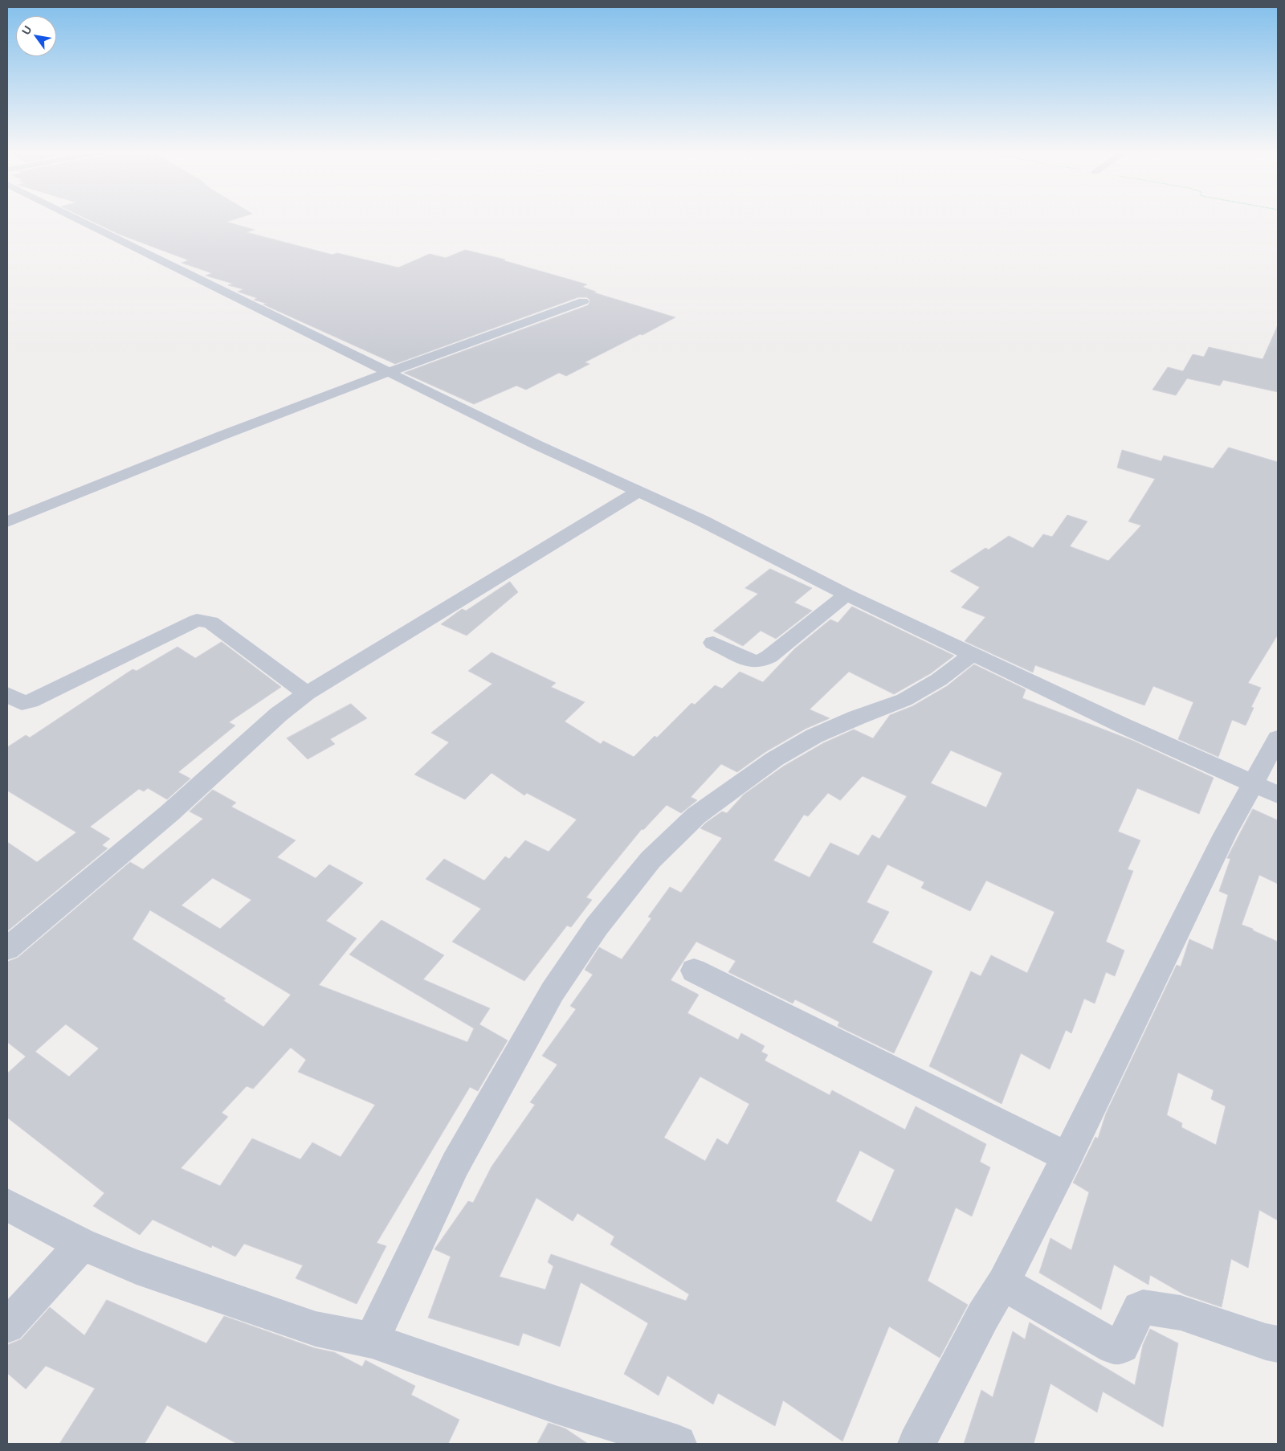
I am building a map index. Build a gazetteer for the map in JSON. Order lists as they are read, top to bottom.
{
  "north": "top left"
}
